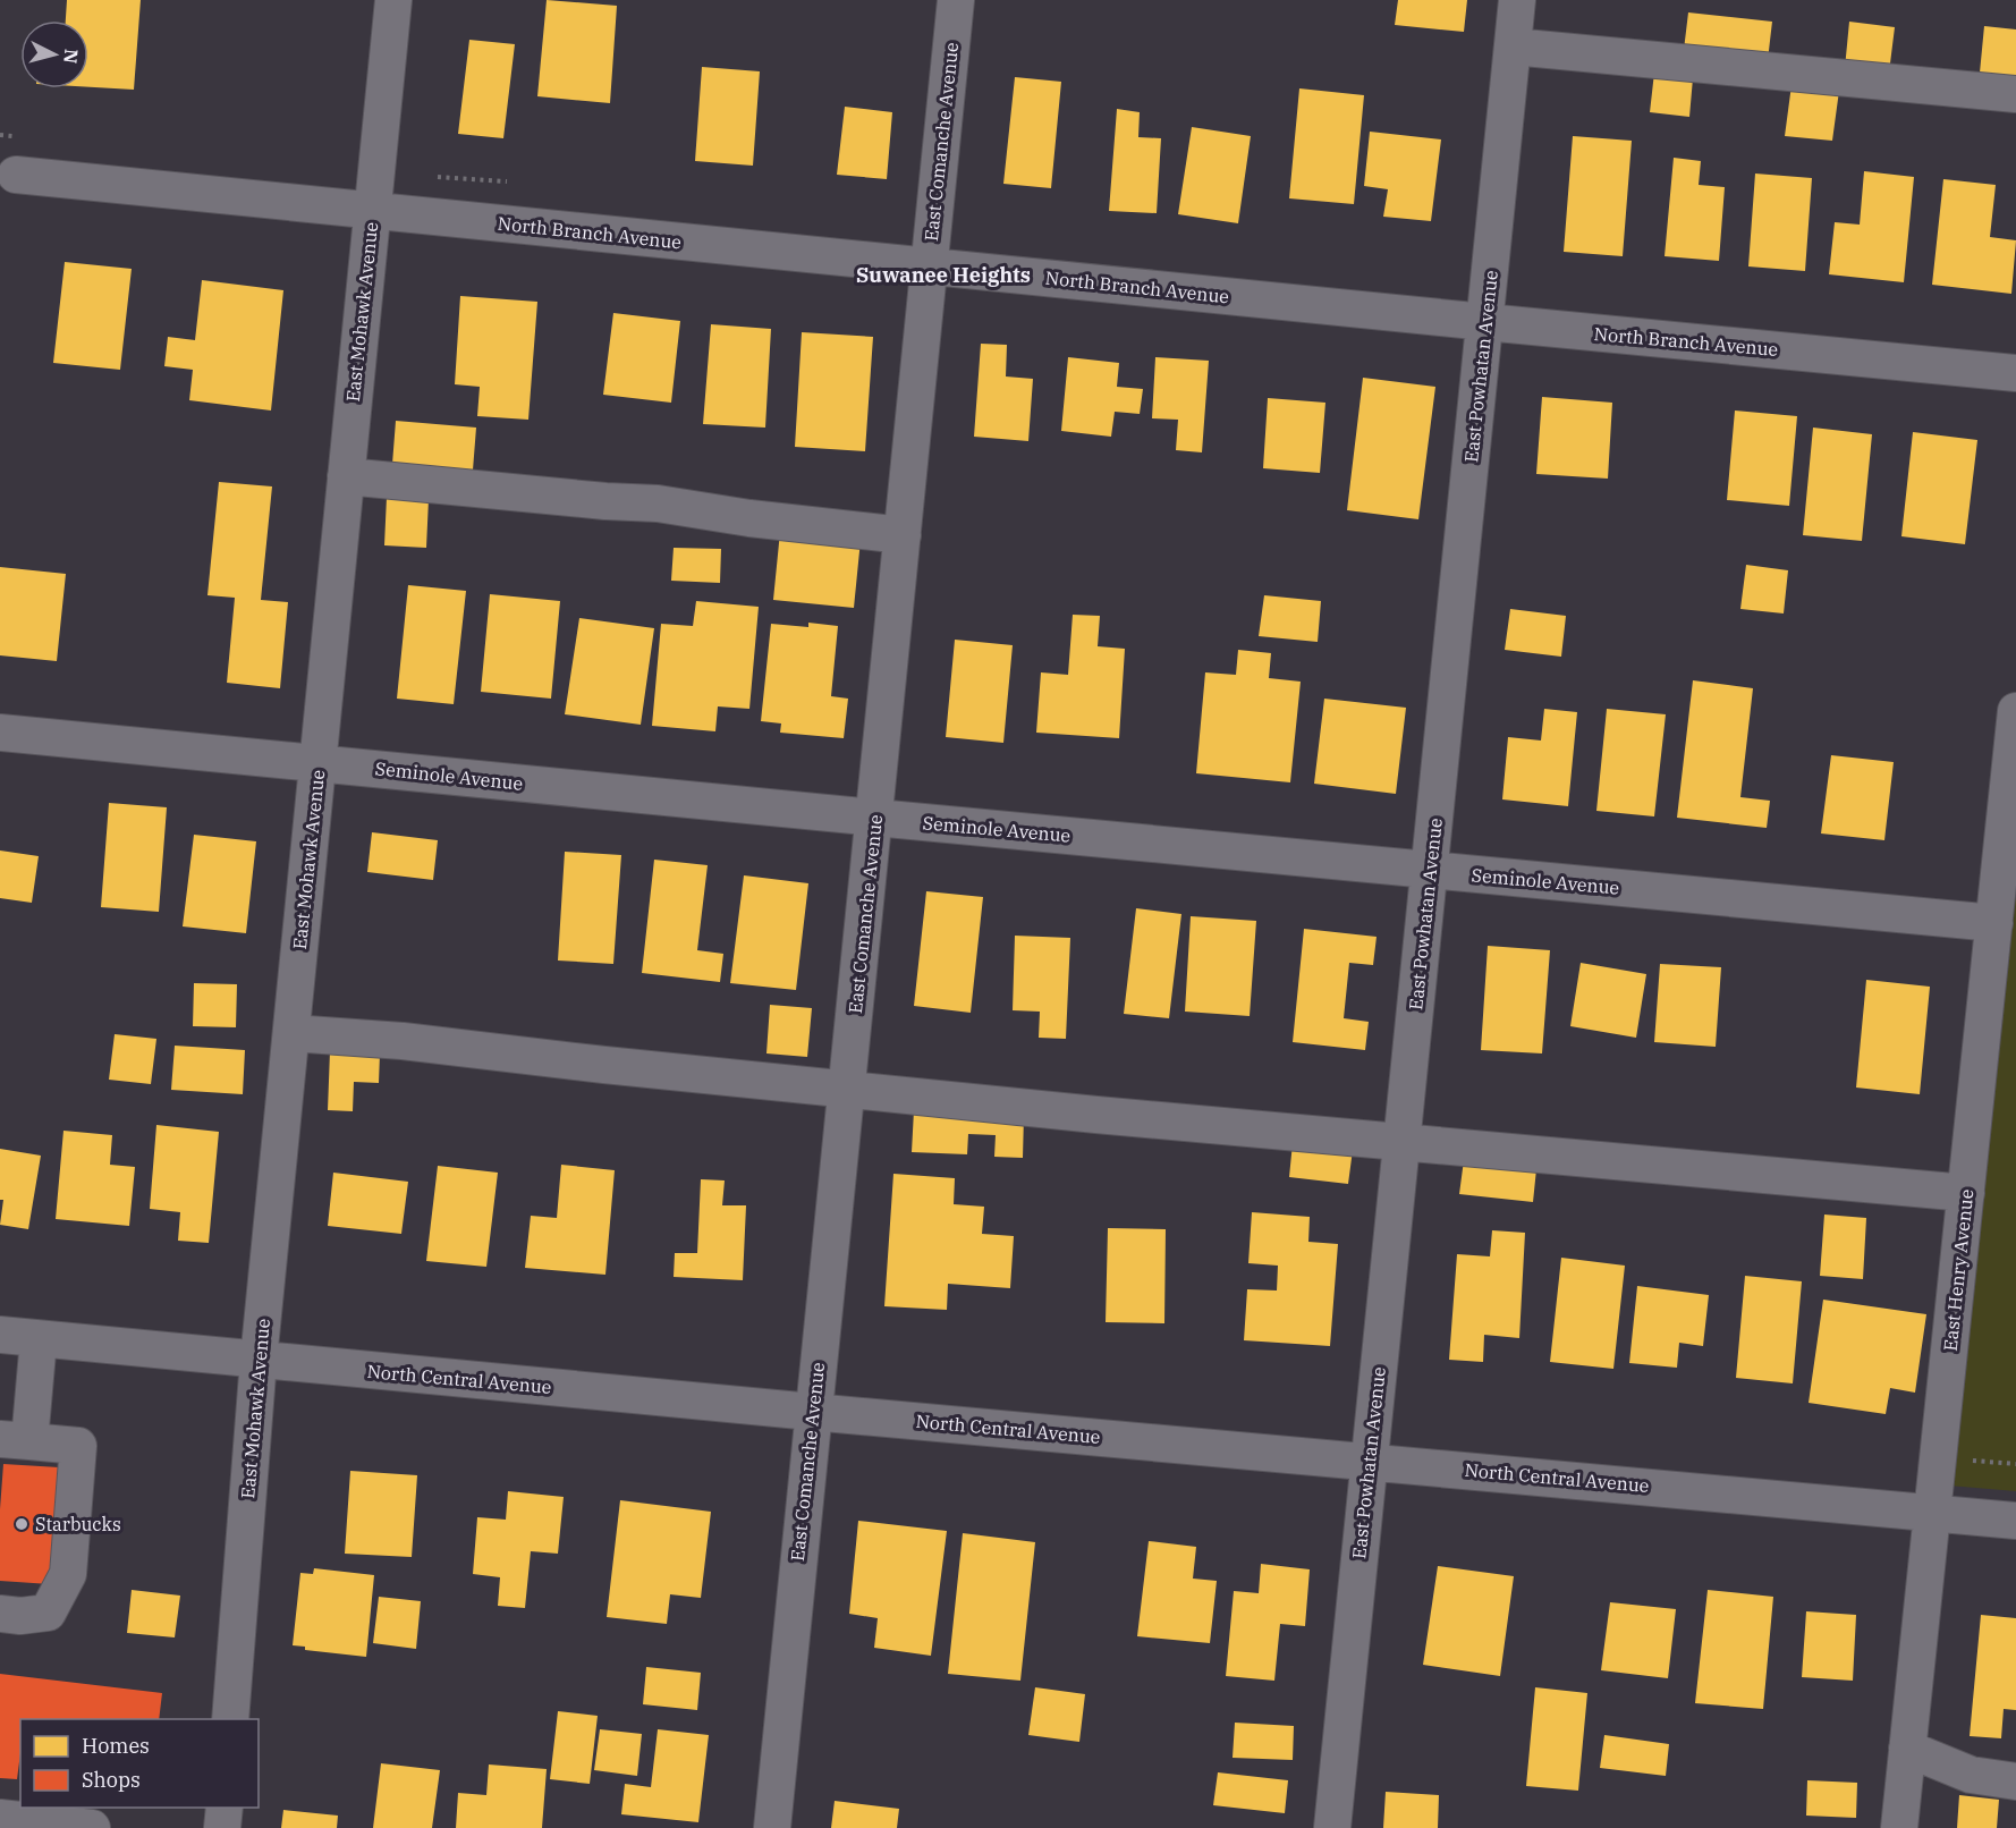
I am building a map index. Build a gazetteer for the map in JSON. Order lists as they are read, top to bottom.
{
  "streets": {
    "street": [
      "East Comanche Avenue",
      "North Branch Avenue",
      "East Mohawk Avenue",
      "East Powhatan Avenue",
      "Seminole Avenue",
      "East Henry Avenue",
      "North Central Avenue"
    ]
  },
  "crossings": [
    ["East Comanche Avenue", "North Branch Avenue"],
    ["East Comanche Avenue", "Seminole Avenue"],
    ["East Comanche Avenue", "North Central Avenue"],
    ["North Branch Avenue", "East Mohawk Avenue"],
    ["North Branch Avenue", "East Powhatan Avenue"],
    ["East Mohawk Avenue", "Seminole Avenue"],
    ["East Mohawk Avenue", "North Central Avenue"],
    ["East Powhatan Avenue", "Seminole Avenue"],
    ["East Powhatan Avenue", "North Central Avenue"],
    ["Seminole Avenue", "East Henry Avenue"],
    ["East Henry Avenue", "North Central Avenue"]
  ],
  "districts": ["Suwanee Heights"],
  "places": ["Starbucks"],
  "legend": ["Homes", "Shops"],
  "north": "right"
}
